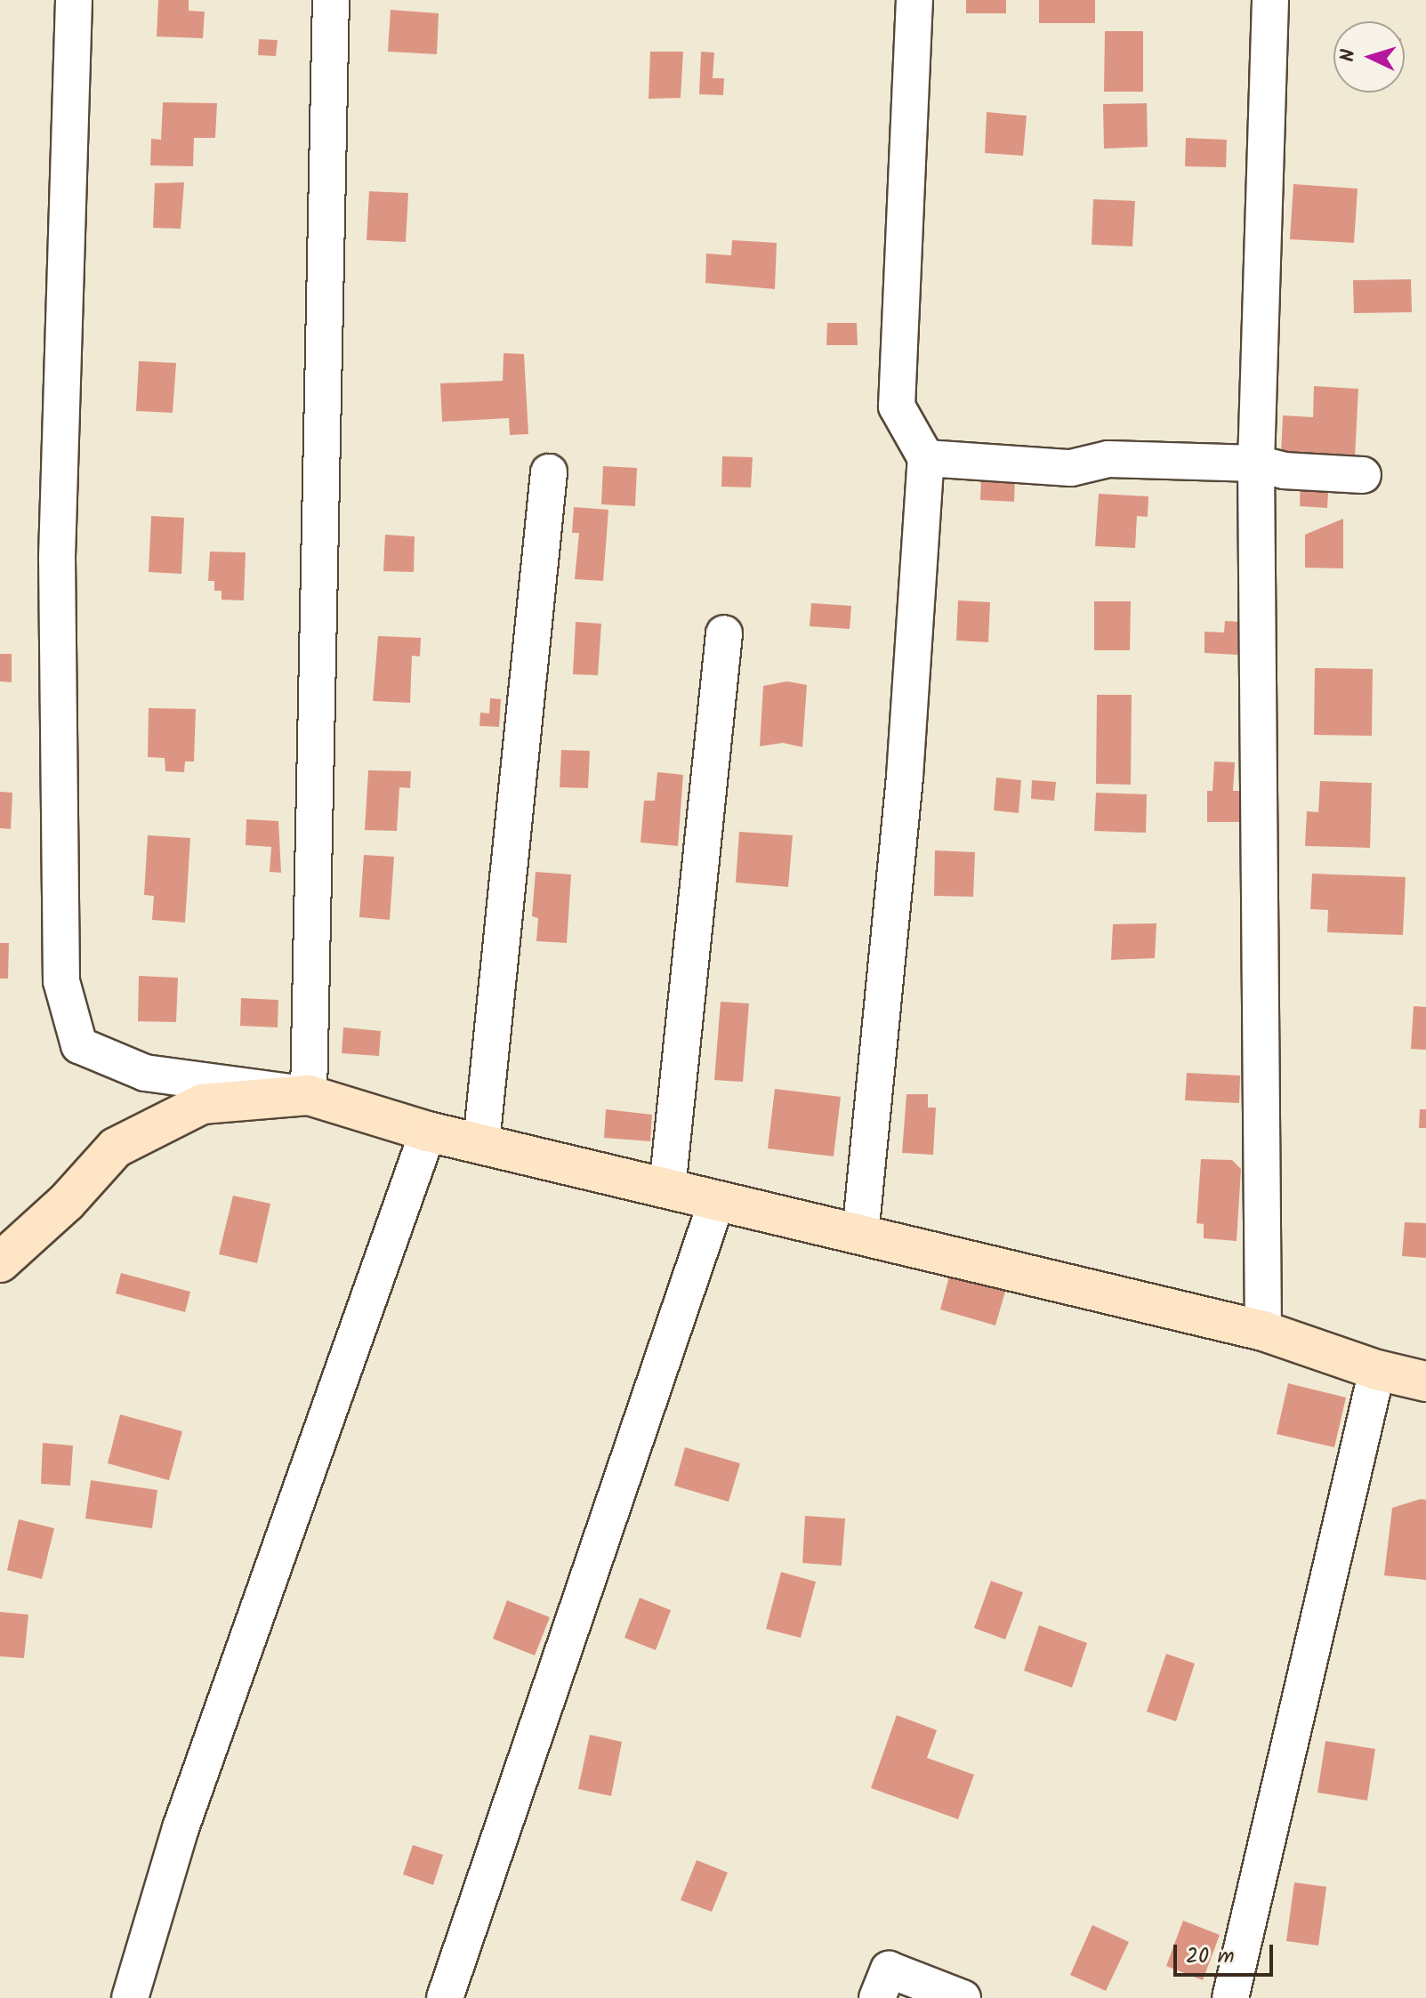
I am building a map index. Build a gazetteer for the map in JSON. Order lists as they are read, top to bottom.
{
  "scale_bar": "20 m",
  "north": "left"
}
